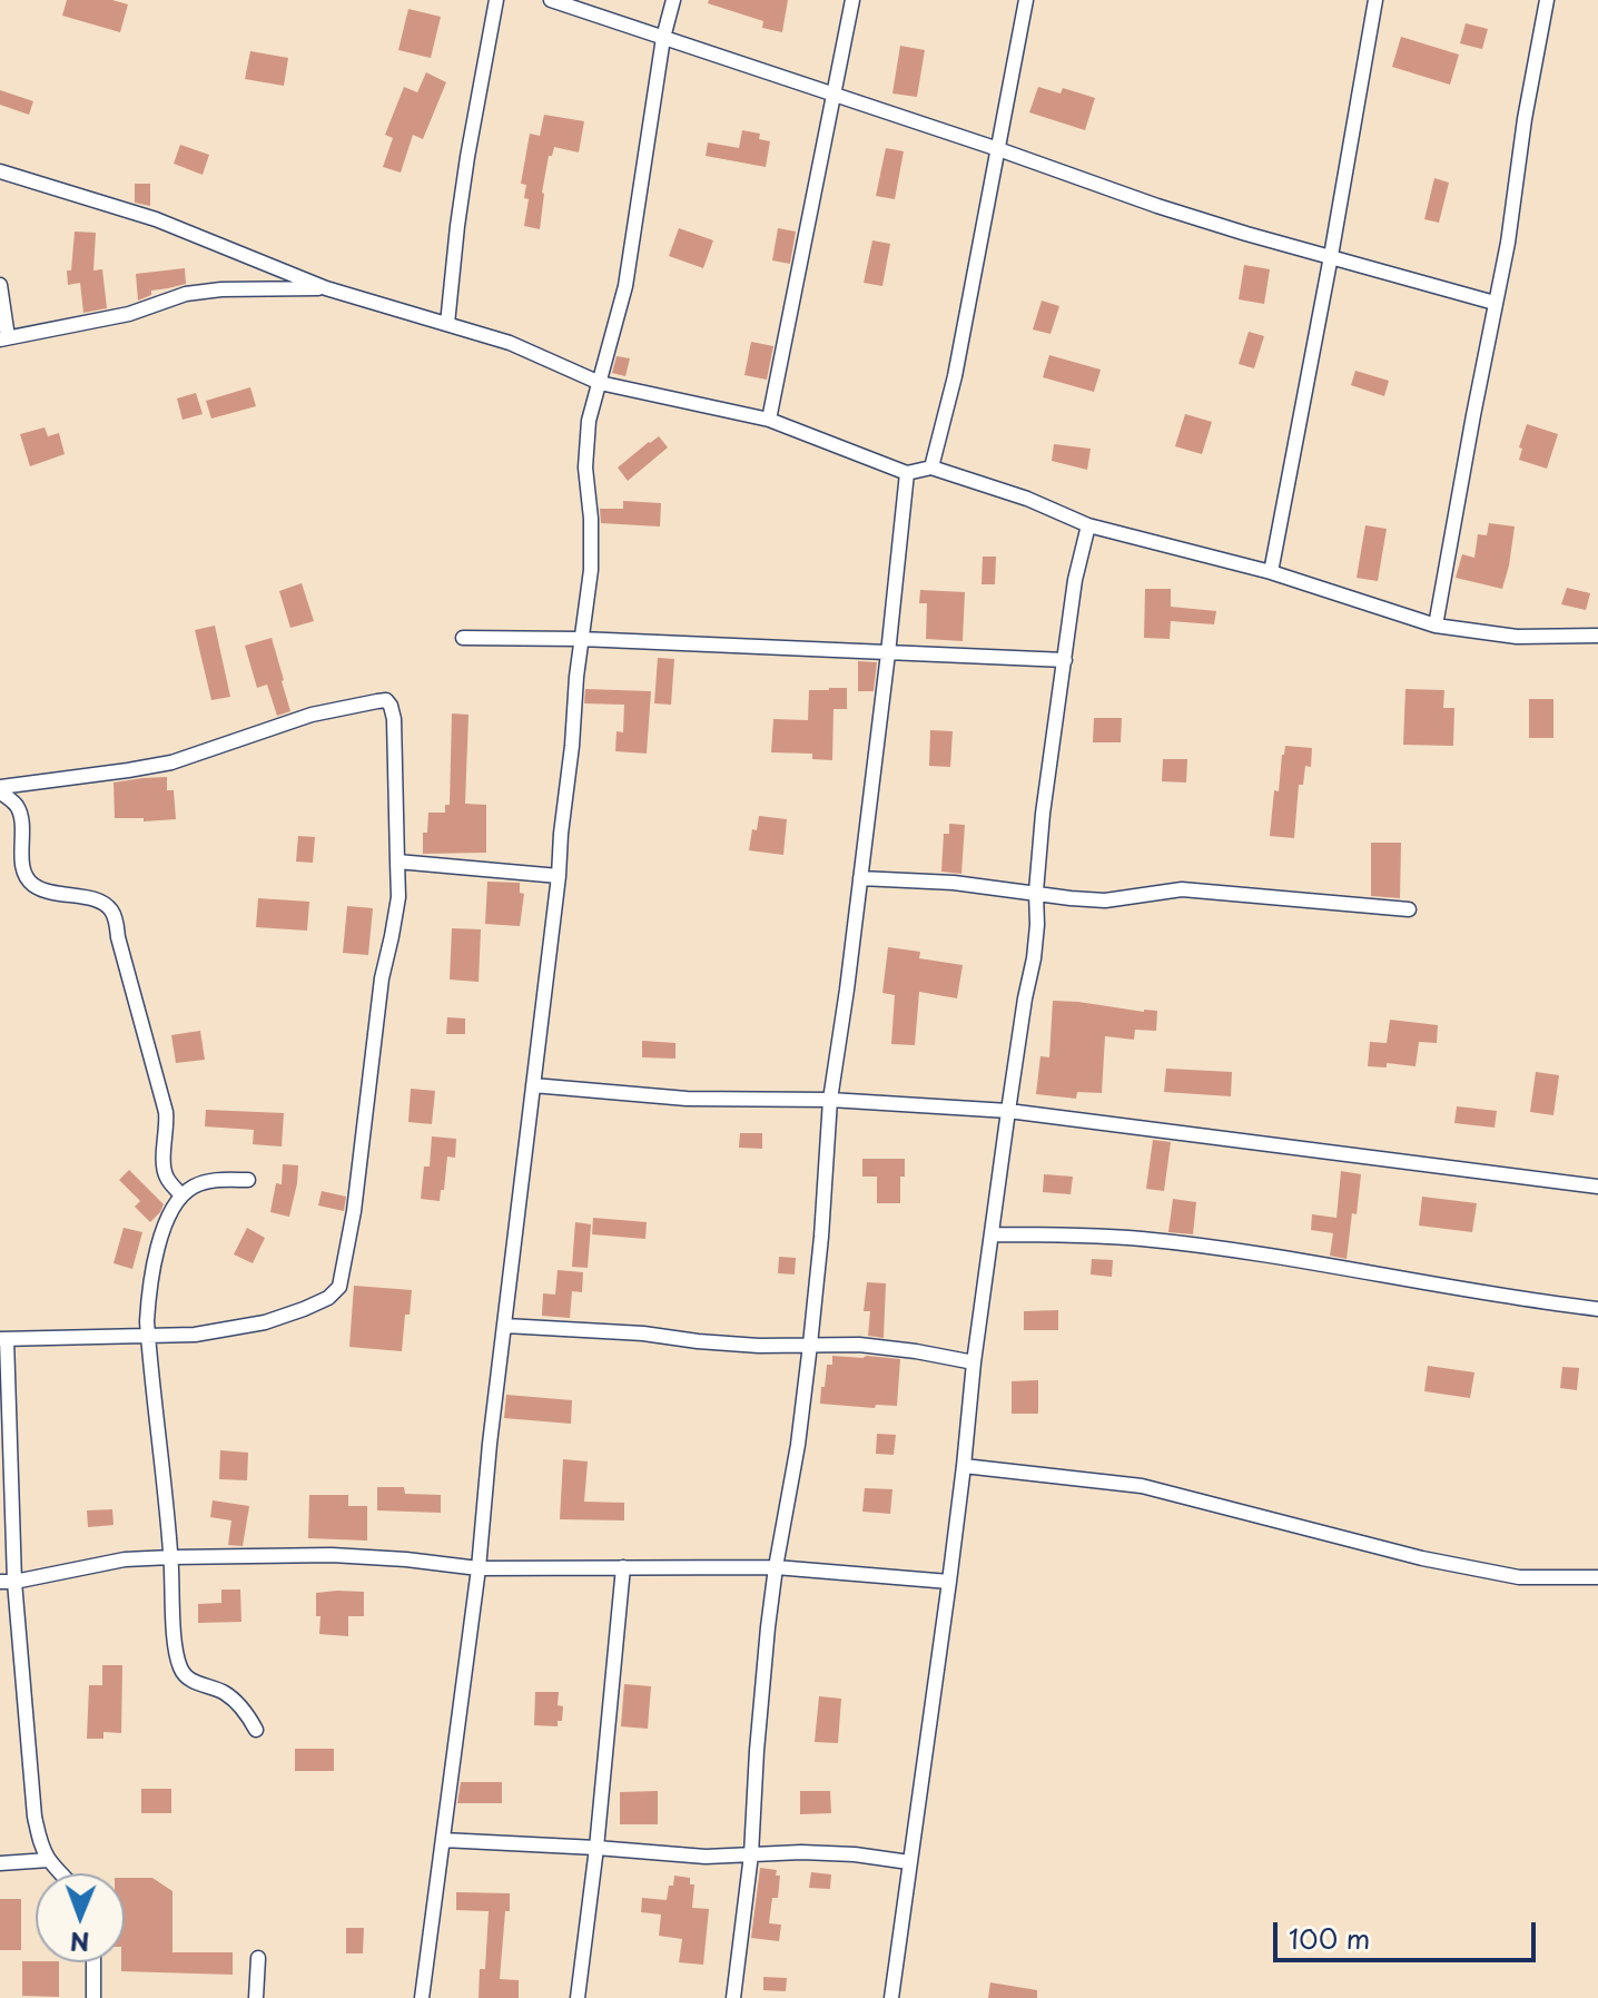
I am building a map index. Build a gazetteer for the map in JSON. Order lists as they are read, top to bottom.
{
  "scale_bar": "100 m",
  "north": "bottom"
}
